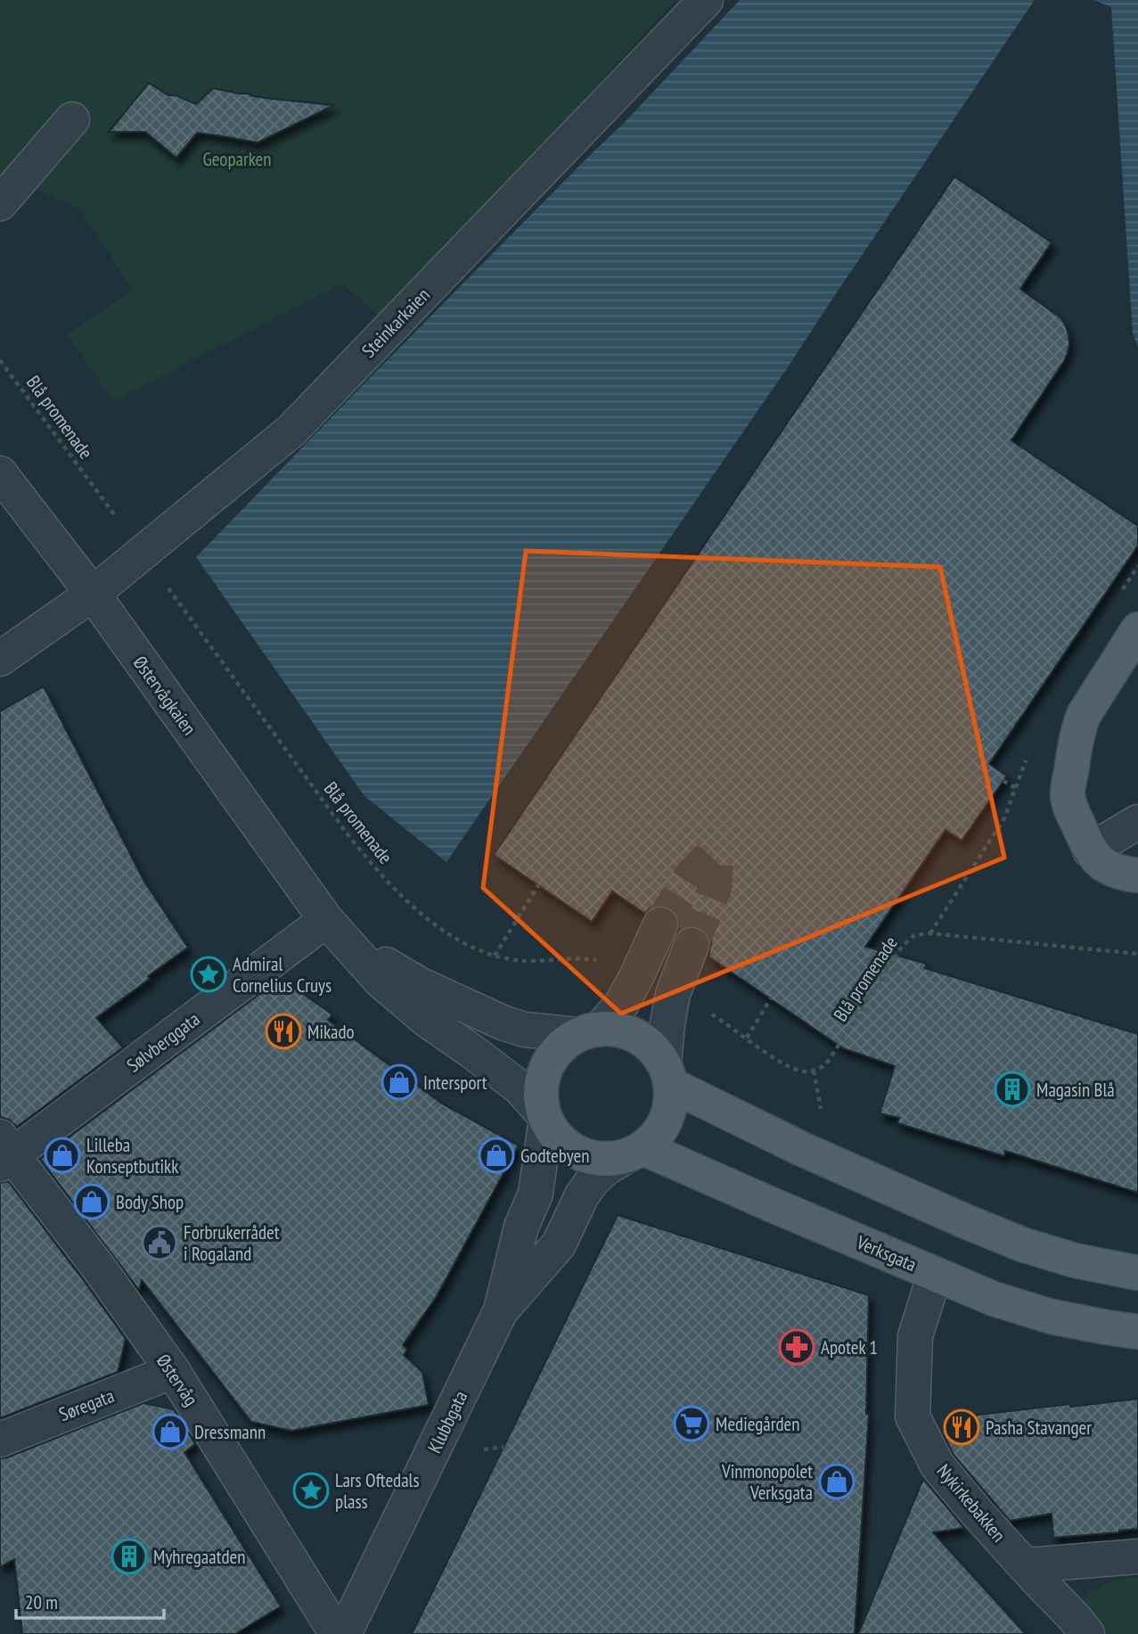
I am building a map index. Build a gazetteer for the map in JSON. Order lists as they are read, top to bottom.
{
  "streets": {
    "main road": ["Verksgata"],
    "street": [
      "Steinkarkaien",
      "Østervågkaien",
      "Sølvberggata",
      "Østervåg",
      "Søregata",
      "Klubbgata",
      "Nykirkebakken"
    ],
    "path": ["Blå promenade"]
  },
  "crossings": [
    ["Steinkarkaien", "Østervågkaien"],
    ["Østervågkaien", "Sølvberggata"],
    ["Østervågkaien", "Verksgata"],
    ["Østervågkaien", "Klubbgata"],
    ["Sølvberggata", "Østervåg"],
    ["Verksgata", "Klubbgata"],
    ["Verksgata", "Nykirkebakken"],
    ["Østervåg", "Søregata"]
  ],
  "parks": ["Geoparken"],
  "places": {
    "place": ["Admiral Cornelius Cruys", "Lars Oftedals plass"],
    "restaurant": ["Mikado", "Pasha Stavanger"],
    "shop": [
      "Intersport",
      "Lilleba Konseptbutikk",
      "Godtebyen",
      "Body Shop",
      "Dressmann",
      "Vinmonopolet Verksgata"
    ],
    "building": ["Magasin Blå", "Myhregaatden"],
    "public building": ["Forbrukerrådet i Rogaland"],
    "pharmacy": ["Apotek 1"],
    "supermarket": ["Mediegården"]
  },
  "scale_bar": "20 m"
}
